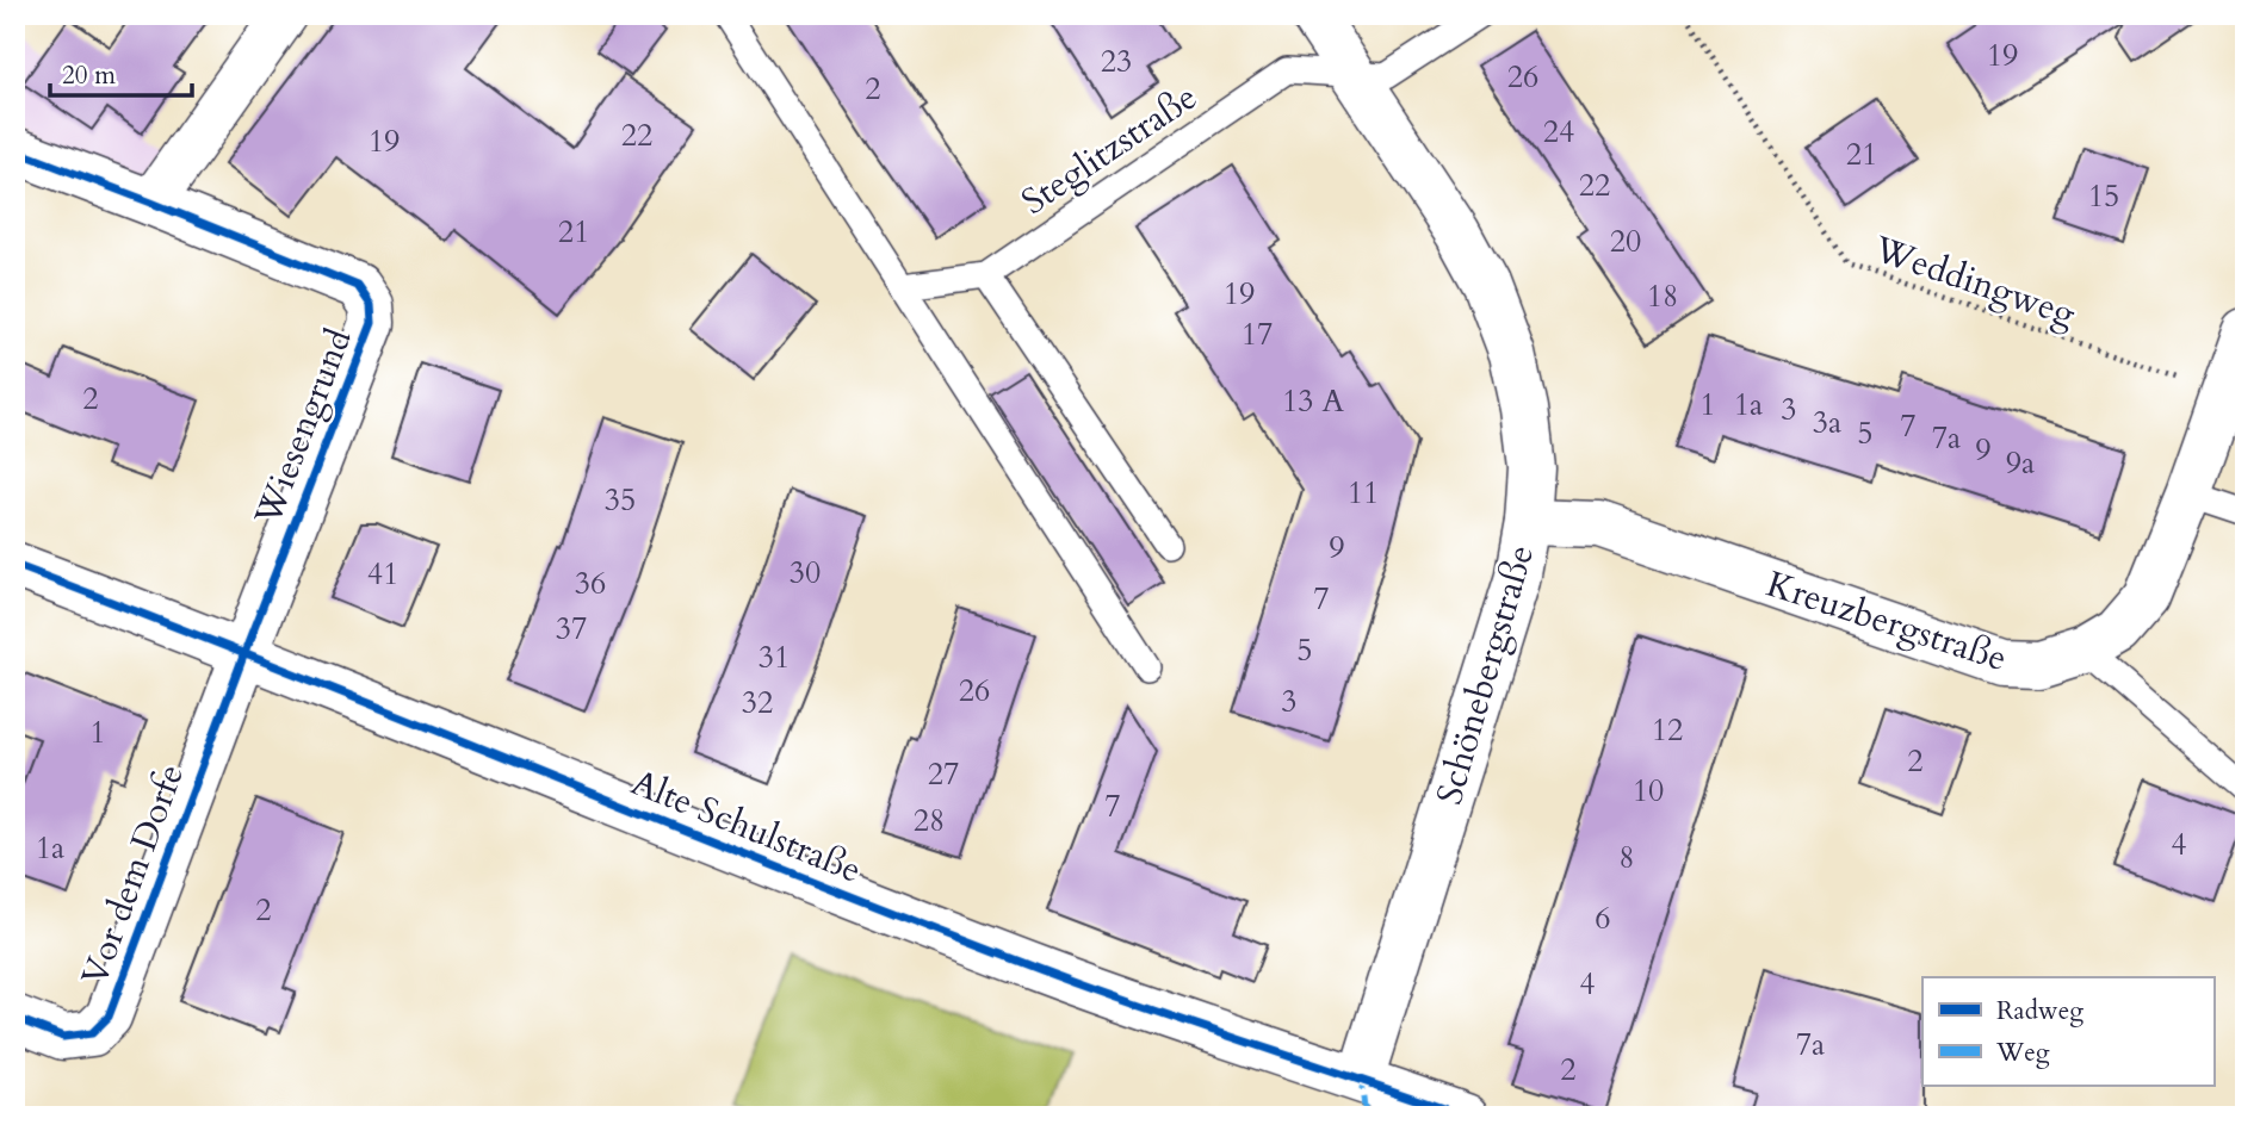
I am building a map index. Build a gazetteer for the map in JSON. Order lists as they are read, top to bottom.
{
  "streets": {
    "street": [
      "Wiesengrund",
      "Kreuzbergstraße",
      "Schönebergstraße",
      "Alte Schulstraße",
      "Vor dem Dorfe"
    ],
    "lane": ["Steglitzstraße"],
    "path": ["Weddingweg"]
  },
  "crossings": [
    ["Steglitzstraße", "Schönebergstraße"],
    ["Weddingweg", "Kreuzbergstraße"],
    ["Wiesengrund", "Alte Schulstraße"],
    ["Wiesengrund", "Vor dem Dorfe"],
    ["Kreuzbergstraße", "Schönebergstraße"],
    ["Schönebergstraße", "Alte Schulstraße"],
    ["Alte Schulstraße", "Vor dem Dorfe"]
  ],
  "house_numbers": [
    "19",
    "23",
    "26",
    "2",
    "24",
    "22",
    "19",
    "21",
    "22",
    "15",
    "21",
    "20",
    "19",
    "18",
    "17",
    "2",
    "13 A",
    "1",
    "1a",
    "3",
    "3a",
    "7",
    "5",
    "7a",
    "9",
    "9a",
    "11",
    "35",
    "9",
    "30",
    "41",
    "36",
    "7",
    "37",
    "5",
    "31",
    "26",
    "3",
    "32",
    "12",
    "1",
    "2",
    "27",
    "10",
    "7",
    "28",
    "4",
    "1a",
    "8",
    "2",
    "6",
    "4",
    "7a",
    "2"
  ],
  "legend": ["Radweg", "Weg"],
  "scale_bar": "20 m"
}
